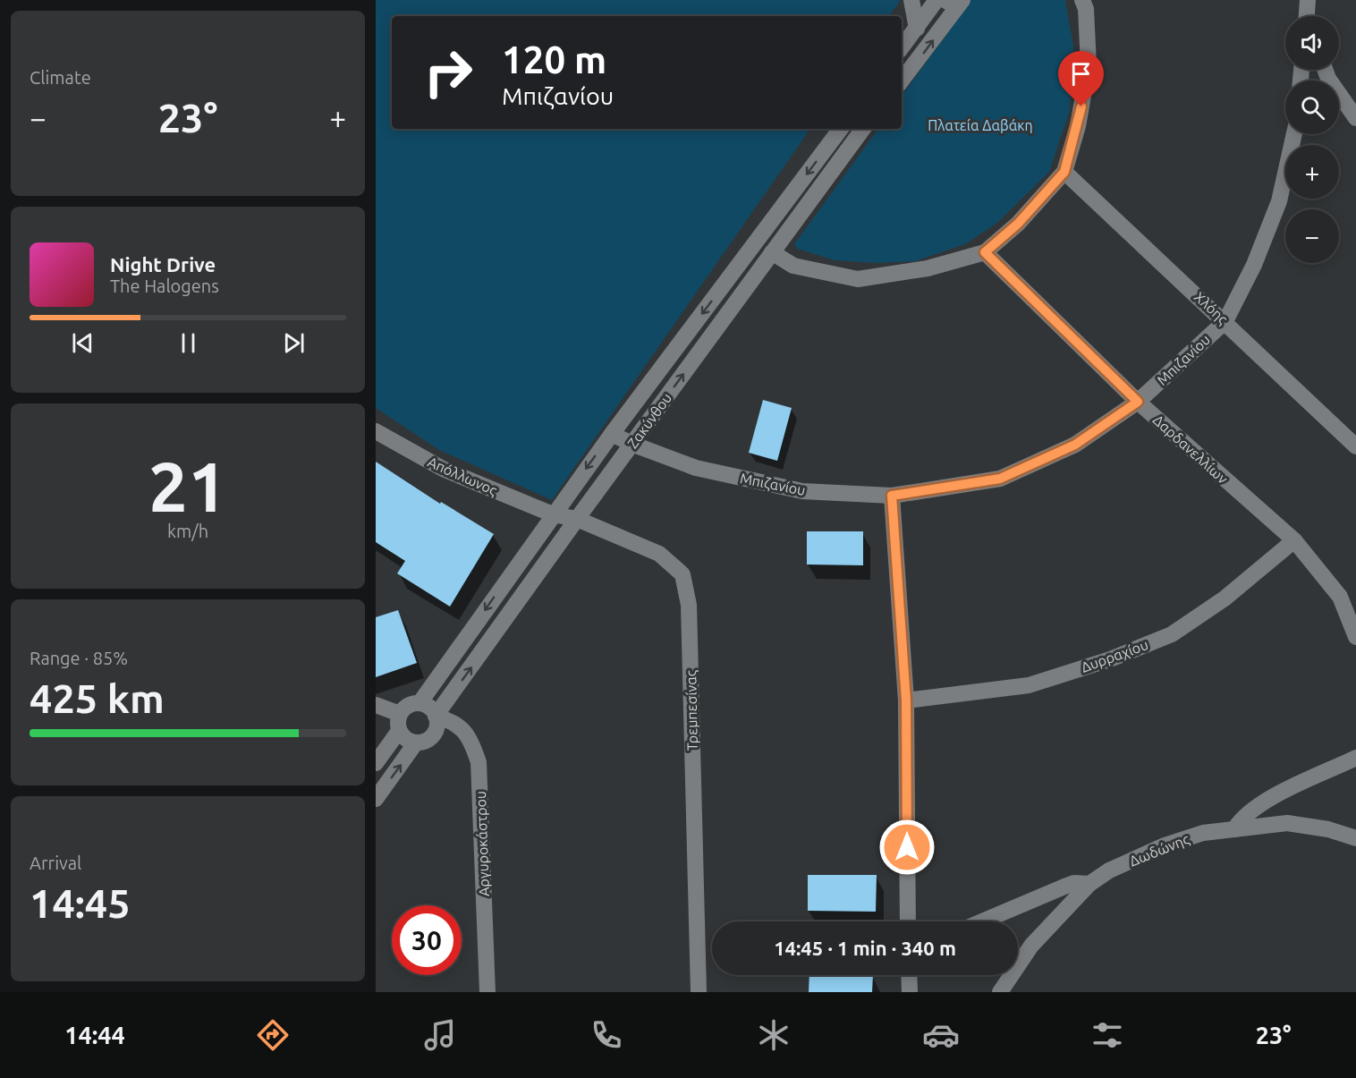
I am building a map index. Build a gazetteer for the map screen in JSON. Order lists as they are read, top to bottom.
{
  "streets": {
    "street": [
      "Χλόης",
      "Μπιζανίου",
      "Ζακύνθου",
      "Δαρδανελλίων",
      "Απόλλωνος",
      "Δυρραχίου",
      "Τρεμπεσίνας",
      "Αργυροκάστρου",
      "Δωδώνης"
    ]
  },
  "crossings": [
    ["Χλόης", "Μπιζανίου"],
    ["Μπιζανίου", "Ζακύνθου"],
    ["Μπιζανίου", "Δαρδανελλίων"],
    ["Ζακύνθου", "Απόλλωνος"],
    ["Ζακύνθου", "Τρεμπεσίνας"],
    ["Ζακύνθου", "Αργυροκάστρου"],
    ["Δαρδανελλίων", "Δυρραχίου"],
    ["Απόλλωνος", "Τρεμπεσίνας"]
  ],
  "parks": ["Πλατεία Δαβάκη"],
  "page": {
    "tile": [
      "Climate",
      ["21", "km/h"],
      ["Range · 85%", "425 km"],
      ["Arrival", "14:45"]
    ],
    "map_buttons": ["+", "−"],
    "turn": ["120 m", "Μπιζανίου"],
    "heat": ["−", "23°", "+"],
    "song": ["Night Drive", "The Halogens"],
    "limit": "30",
    "trip": "14:45 · 1 min · 340 m",
    "tabs": ["14:44", "23°"]
  }
}
